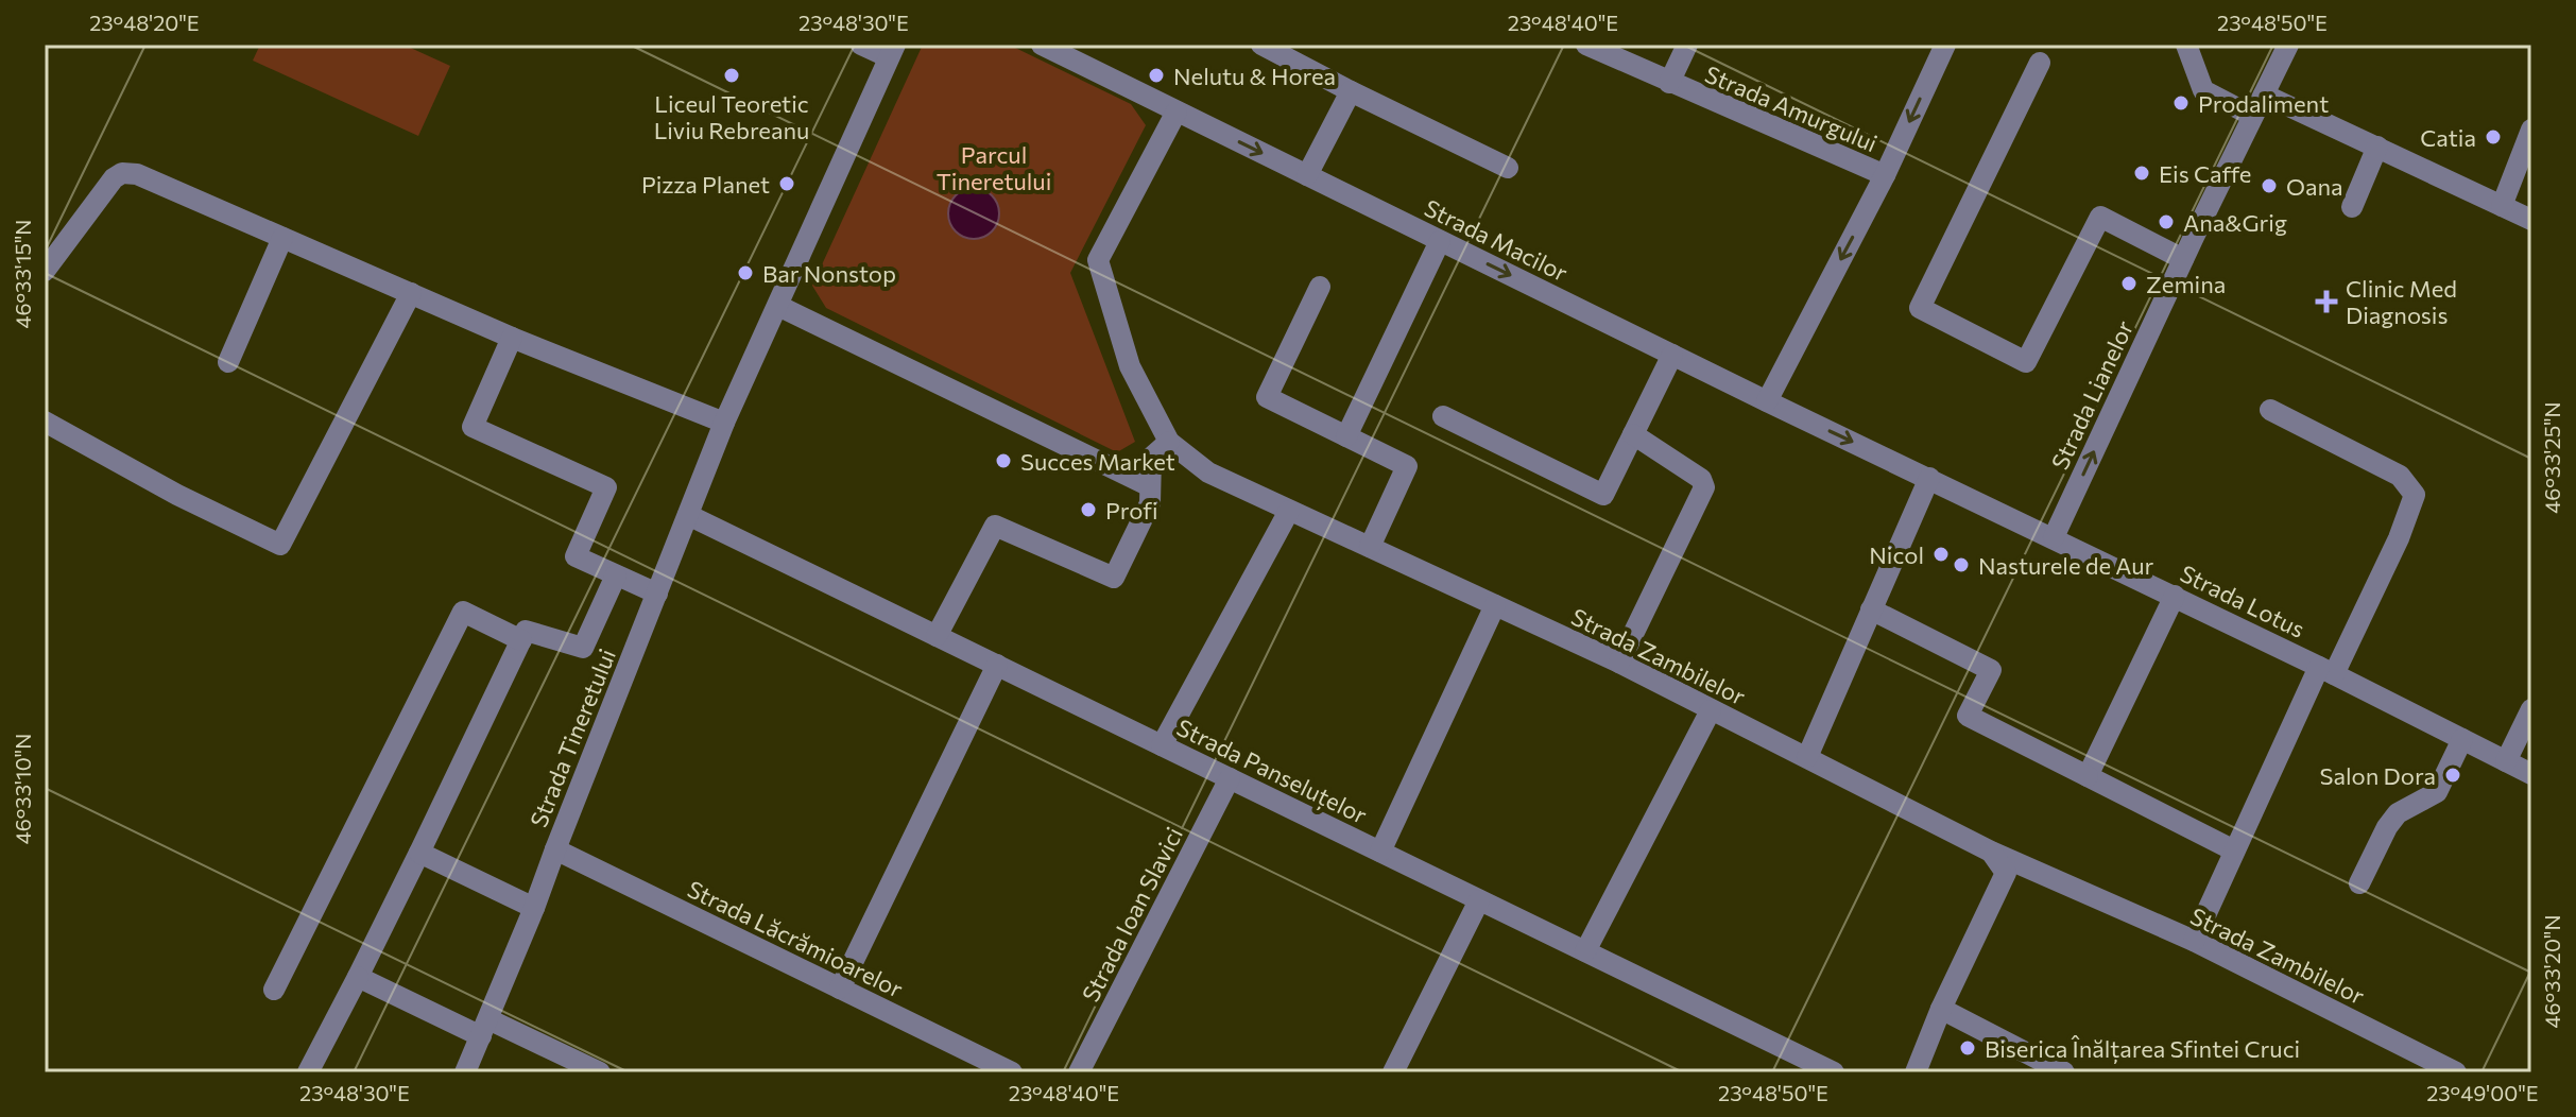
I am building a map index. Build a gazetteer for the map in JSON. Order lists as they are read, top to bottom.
{
  "streets": {
    "street": [
      "Strada Amurgului",
      "Strada Macilor",
      "Strada Lianelor",
      "Strada Lotus",
      "Strada Zambilelor",
      "Strada Tineretului",
      "Strada Panseluțelor",
      "Strada Ioan Slavici",
      "Strada Lăcrămioarelor"
    ]
  },
  "crossings": [
    ["Strada Amurgului", "Strada Macilor"],
    ["Strada Macilor", "Strada Lotus"],
    ["Strada Macilor", "Strada Zambilelor"],
    ["Strada Lianelor", "Strada Lotus"],
    ["Strada Tineretului", "Strada Panseluțelor"],
    ["Strada Tineretului", "Strada Lăcrămioarelor"],
    ["Strada Panseluțelor", "Strada Ioan Slavici"]
  ],
  "one_way": ["Strada Amurgului", "Strada Macilor", "Strada Lianelor"],
  "parks": ["Parcul Tineretului"],
  "places": {
    "other": [
      "Liceul Teoretic Liviu Rebreanu",
      "Nelutu & Horea",
      "Prodaliment",
      "Catia",
      "Eis Caffe",
      "Pizza Planet",
      "Oana",
      "Ana&Grig",
      "Bar Nonstop",
      "Zemina",
      "Succes Market",
      "Profi",
      "Nicol",
      "Nasturele de Aur",
      "Salon Dora",
      "Biserica Înălțarea Sfintei Cruci"
    ],
    "health": ["Clinic Med Diagnosis"]
  },
  "coordinates": [
    "23°48'20\"E",
    "23°48'30\"E",
    "23°48'40\"E",
    "23°48'50\"E",
    "46°33'15\"N",
    "46°33'25\"N",
    "46°33'10\"N",
    "46°33'20\"N",
    "23°49'00\"E"
  ]
}
